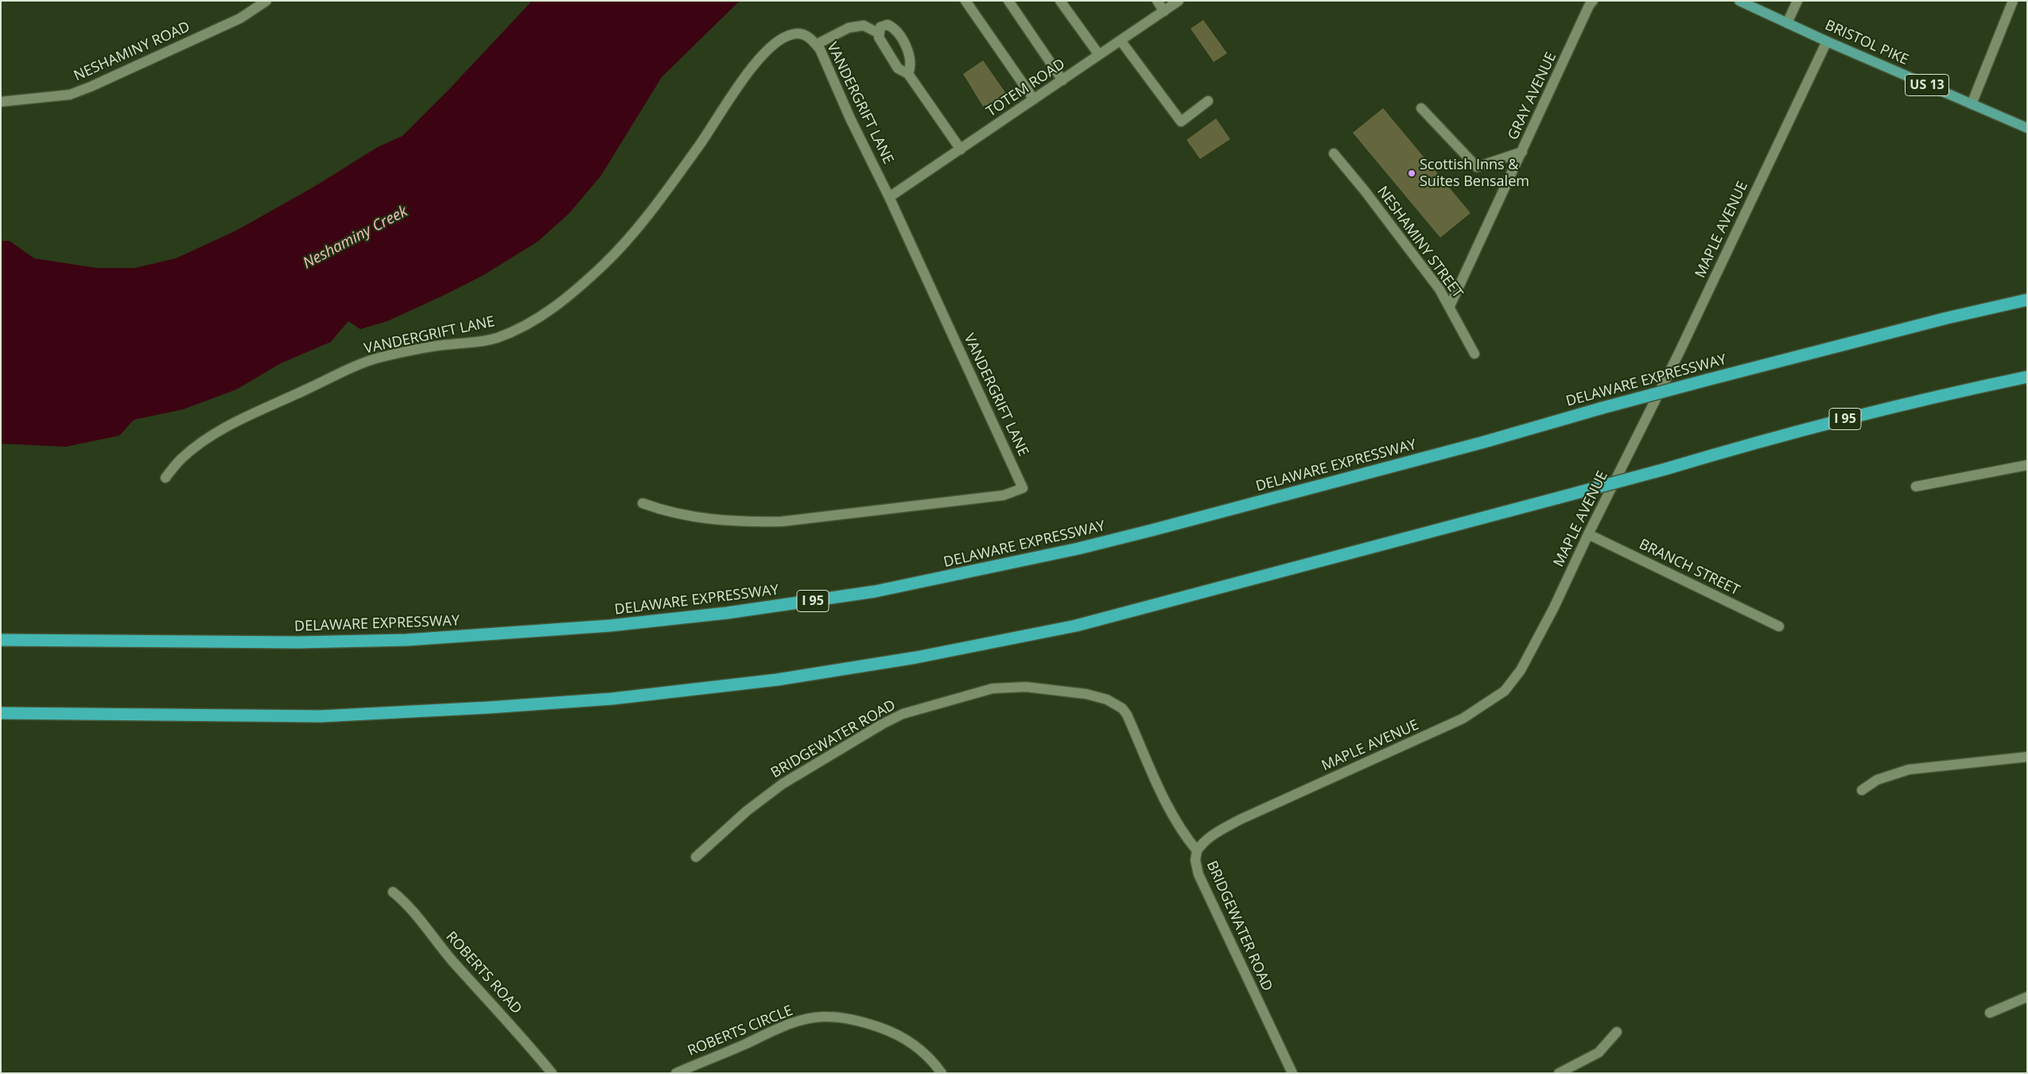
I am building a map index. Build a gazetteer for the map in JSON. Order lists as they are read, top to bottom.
{
  "streets": {
    "highway": ["DELAWARE EXPRESSWAY", "I 95"],
    "main road": ["BRISTOL PIKE", "US 13"],
    "street": [
      "NESHAMINY ROAD",
      "TOTEM ROAD",
      "GRAY AVENUE",
      "VANDERGRIFT LANE",
      "MAPLE AVENUE",
      "NESHAMINY STREET",
      "BRANCH STREET",
      "BRIDGEWATER ROAD",
      "ROBERTS ROAD",
      "ROBERTS CIRCLE"
    ]
  },
  "crossings": [
    ["BRISTOL PIKE", "MAPLE AVENUE"],
    ["TOTEM ROAD", "VANDERGRIFT LANE"],
    ["GRAY AVENUE", "NESHAMINY STREET"],
    ["MAPLE AVENUE", "BRANCH STREET"],
    ["MAPLE AVENUE", "BRIDGEWATER ROAD"]
  ],
  "water": ["Neshaminy Creek"],
  "places": ["Scottish Inns & Suites Bensalem"]
}
